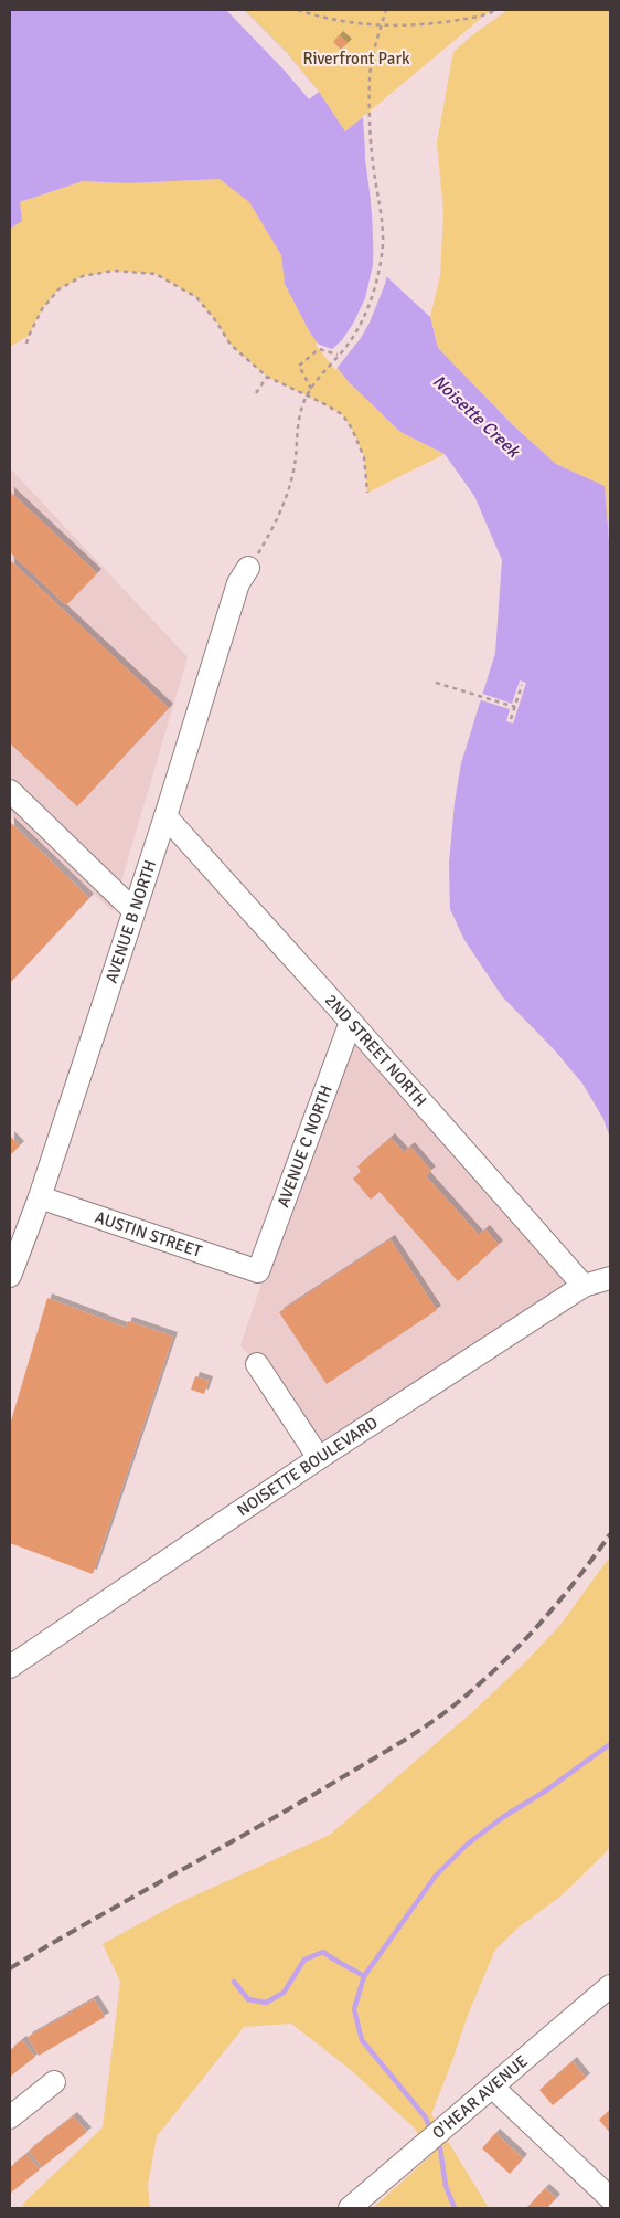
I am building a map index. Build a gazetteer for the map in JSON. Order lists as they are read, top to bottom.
{
  "streets": {
    "street": [
      "AVENUE B NORTH",
      "2ND STREET NORTH",
      "AVENUE C NORTH",
      "AUSTIN STREET",
      "NOISETTE BOULEVARD",
      "O'HEAR AVENUE"
    ]
  },
  "crossings": [
    ["AVENUE B NORTH", "2ND STREET NORTH"],
    ["AVENUE B NORTH", "AUSTIN STREET"],
    ["2ND STREET NORTH", "AVENUE C NORTH"],
    ["2ND STREET NORTH", "NOISETTE BOULEVARD"],
    ["AVENUE C NORTH", "AUSTIN STREET"]
  ],
  "water": ["Noisette Creek"],
  "parks": ["Riverfront Park"]
}
